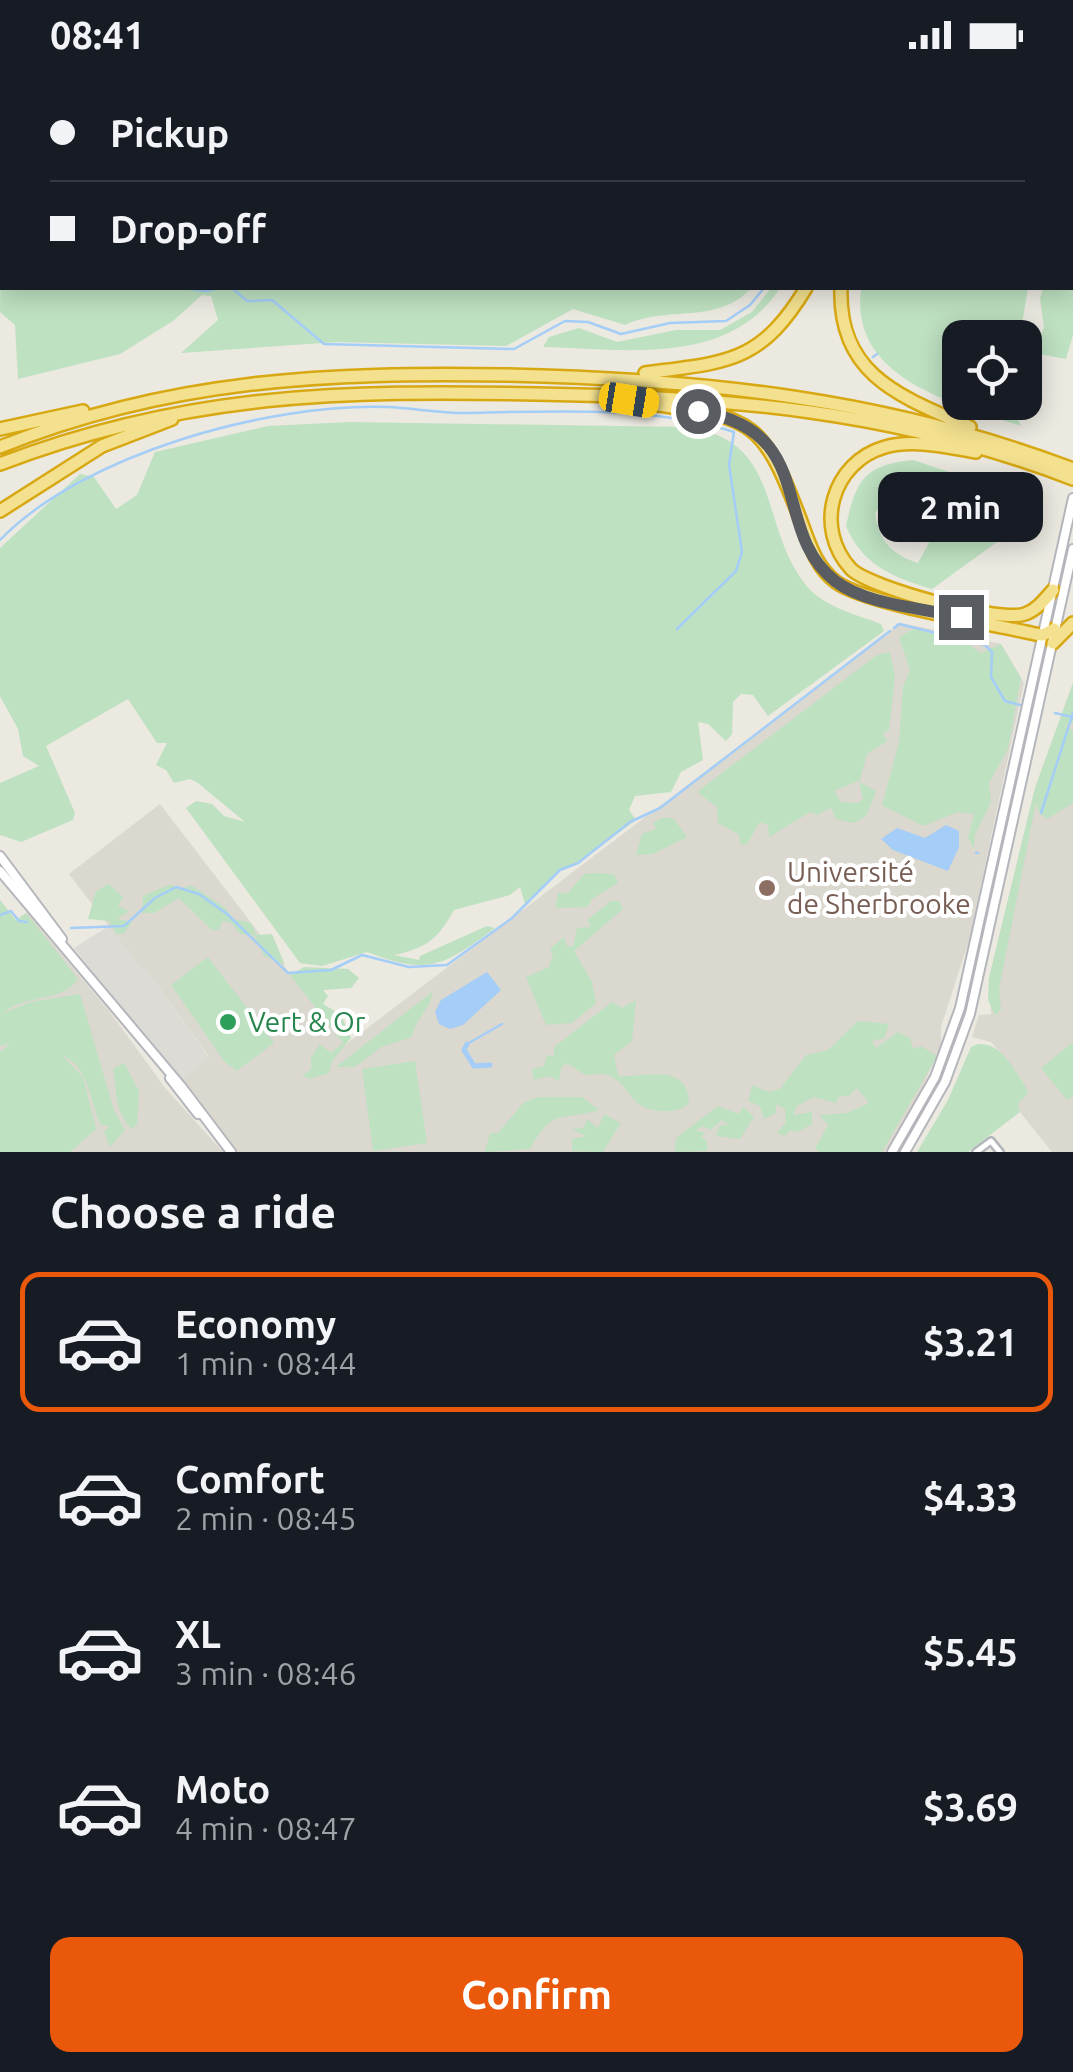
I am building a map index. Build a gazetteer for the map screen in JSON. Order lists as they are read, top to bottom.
{
  "places": ["Université de Sherbrooke", "Vert & Or"],
  "page": {
    "status": "08:41",
    "banner": ["Pickup", "Drop-off"],
    "bubble": "2 min",
    "heading": "Choose a ride",
    "list": [
      {
        "name": "Economy",
        "note": "1 min · 08:44",
        "value": "$3.21"
      },
      {
        "name": "Comfort",
        "note": "2 min · 08:45",
        "value": "$4.33"
      },
      {
        "name": "XL",
        "note": "3 min · 08:46",
        "value": "$5.45"
      },
      {
        "name": "Moto",
        "note": "4 min · 08:47",
        "value": "$3.69"
      }
    ],
    "buttons": "Confirm"
  }
}
